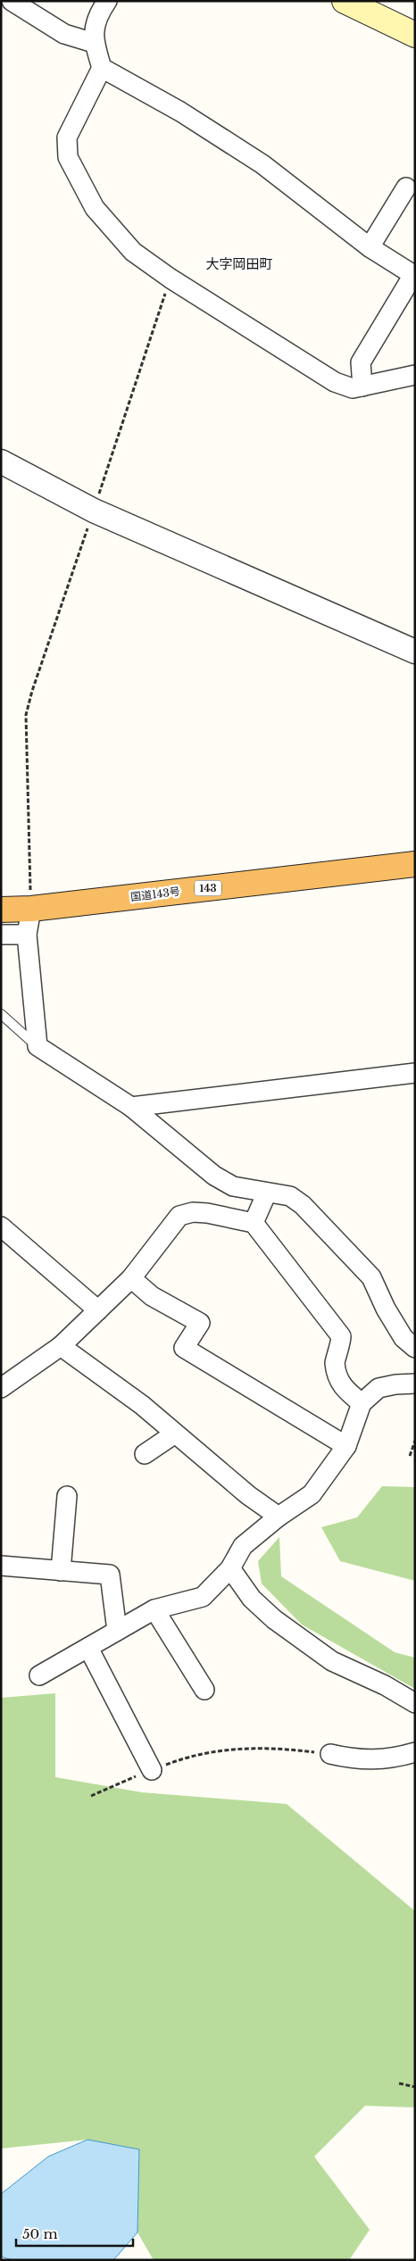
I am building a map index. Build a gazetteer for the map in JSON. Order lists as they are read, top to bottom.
{
  "streets": {
    "highway": ["143", "国道143号"]
  },
  "districts": ["大字岡田町"],
  "scale_bar": "50 m"
}
